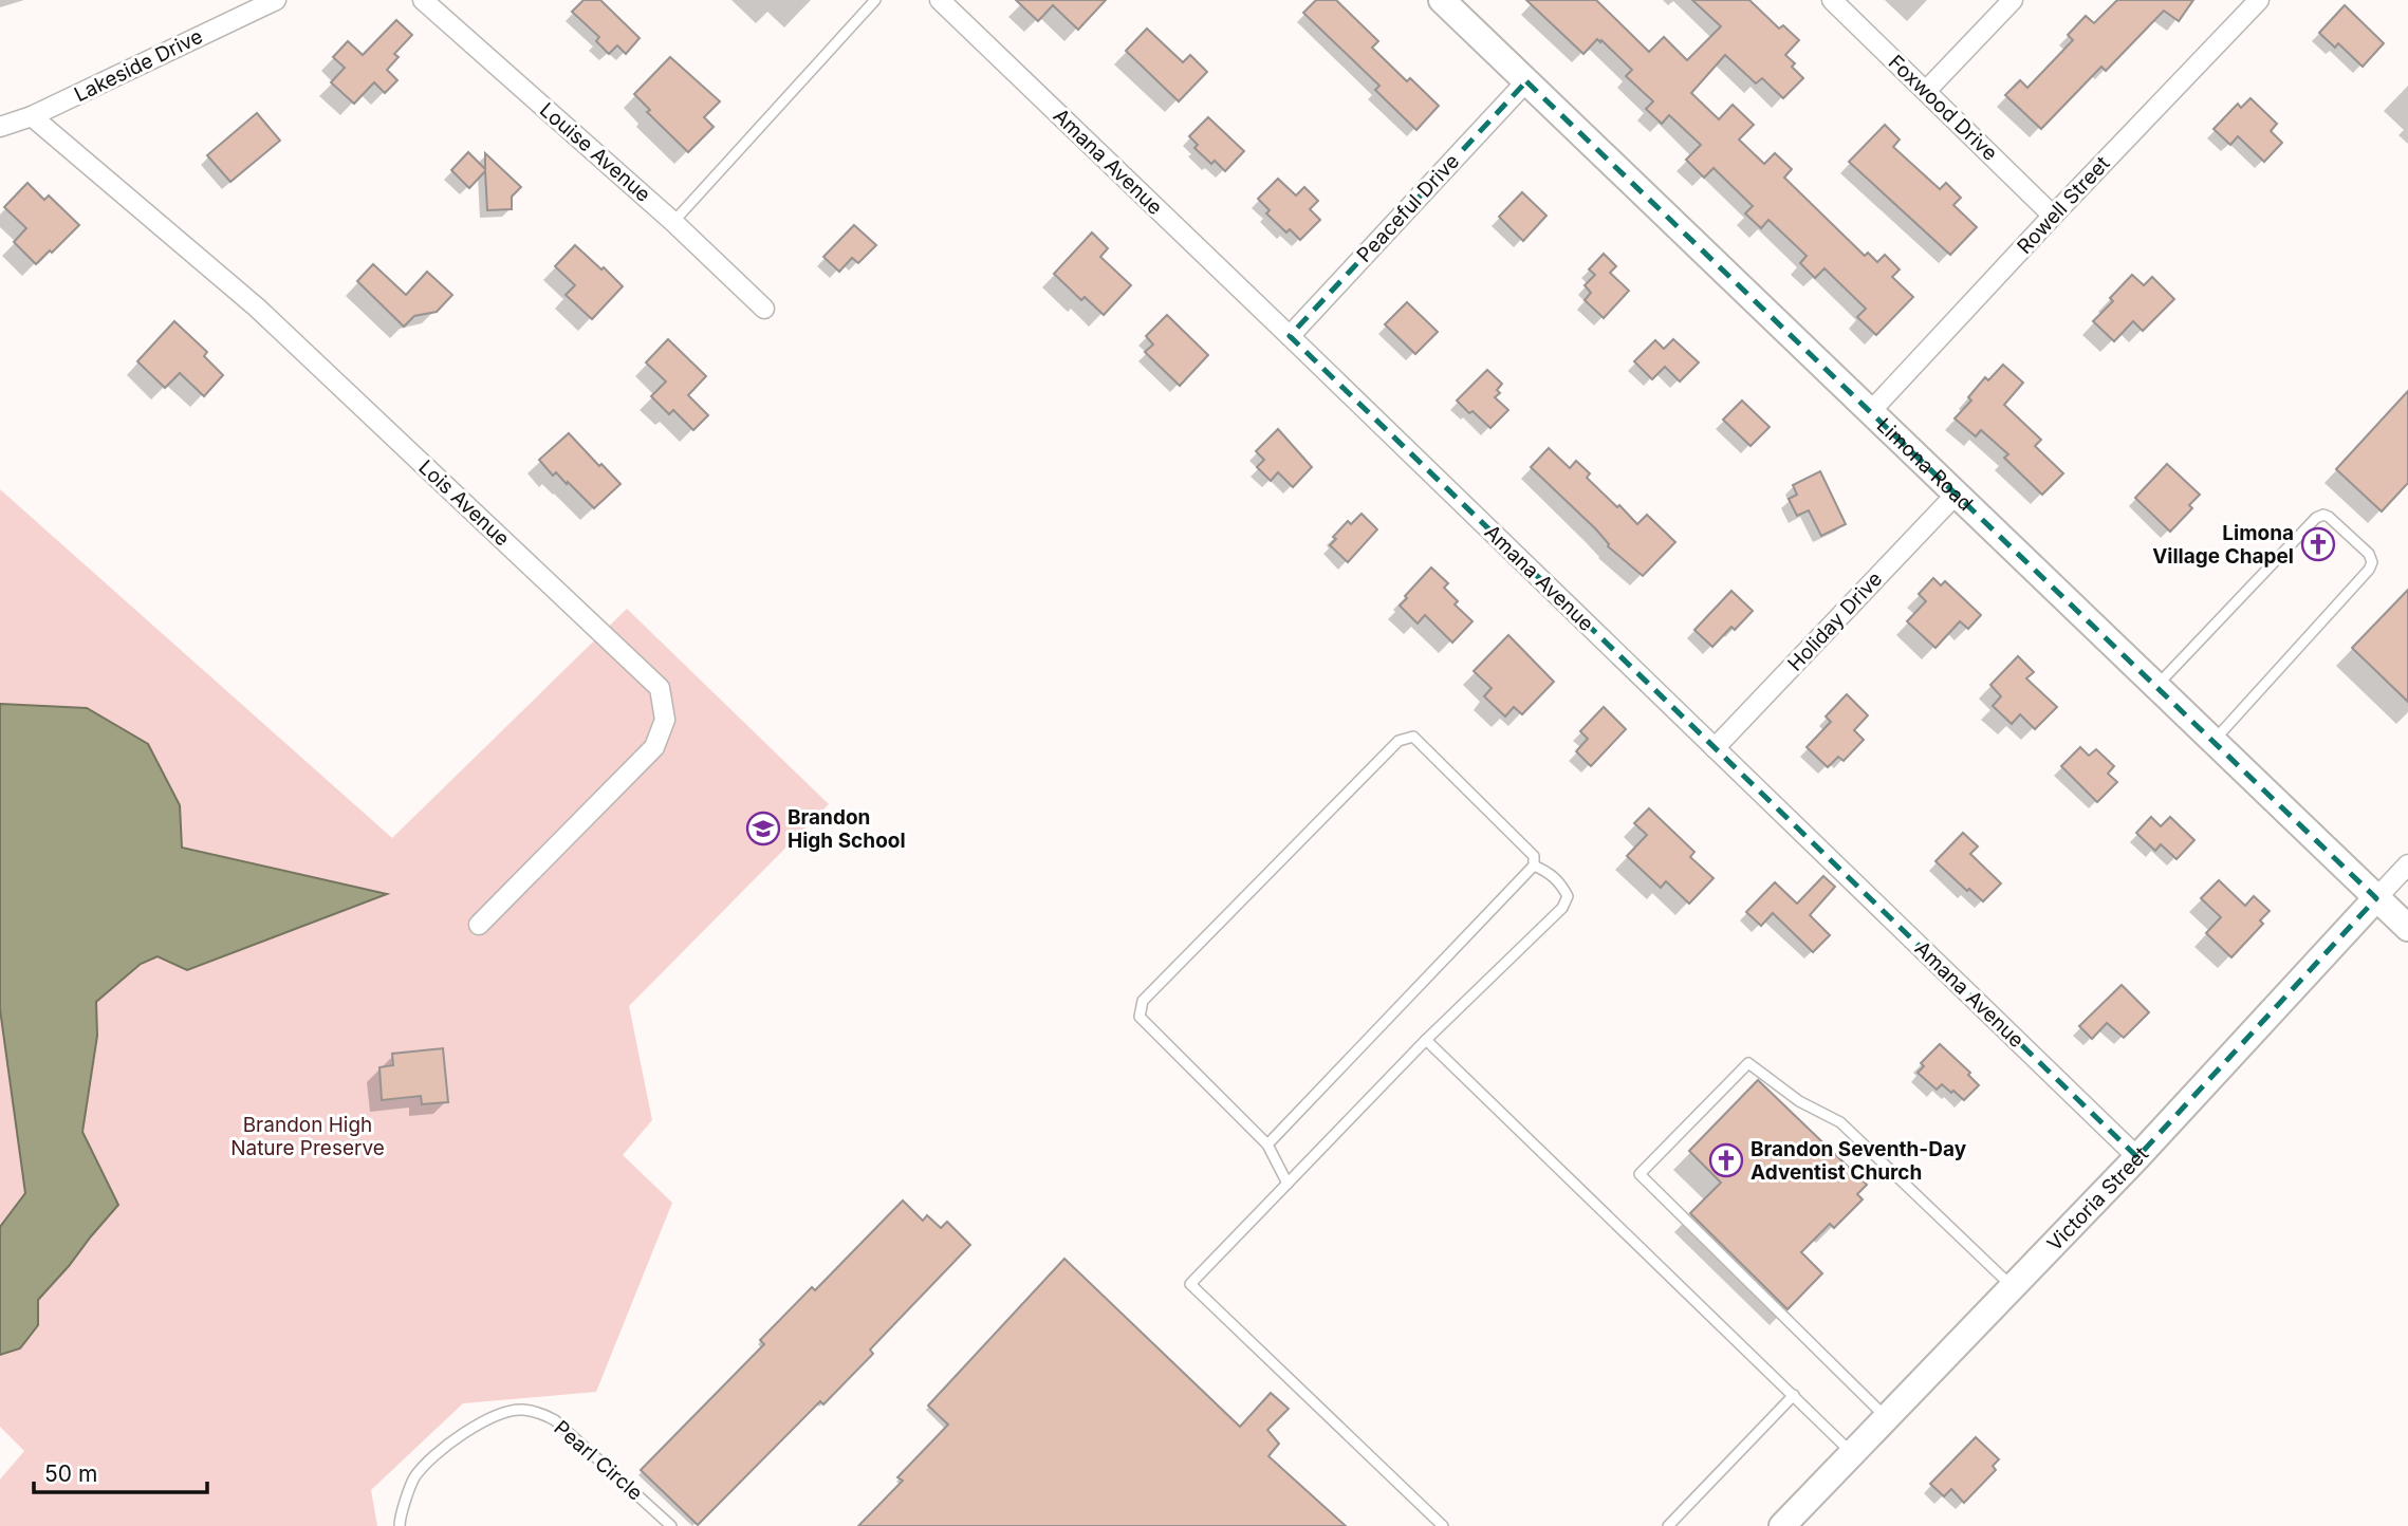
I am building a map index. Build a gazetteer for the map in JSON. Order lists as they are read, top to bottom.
{
  "streets": {
    "street": [
      "Lakeside Drive",
      "Foxwood Drive",
      "Louise Avenue",
      "Amana Avenue",
      "Rowell Street",
      "Peaceful Drive",
      "Limona Road",
      "Lois Avenue",
      "Holiday Drive",
      "Victoria Street"
    ],
    "lane": ["Pearl Circle"]
  },
  "crossings": [
    ["Lakeside Drive", "Lois Avenue"],
    ["Foxwood Drive", "Rowell Street"],
    ["Amana Avenue", "Peaceful Drive"],
    ["Amana Avenue", "Holiday Drive"],
    ["Amana Avenue", "Victoria Street"],
    ["Rowell Street", "Limona Road"],
    ["Peaceful Drive", "Limona Road"],
    ["Limona Road", "Holiday Drive"],
    ["Limona Road", "Victoria Street"]
  ],
  "parks": ["Brandon High Nature Preserve"],
  "places": {
    "church": ["Limona Village Chapel", "Brandon Seventh-Day Adventist Church"],
    "school or university": ["Brandon High School"]
  },
  "scale_bar": "50 m"
}
